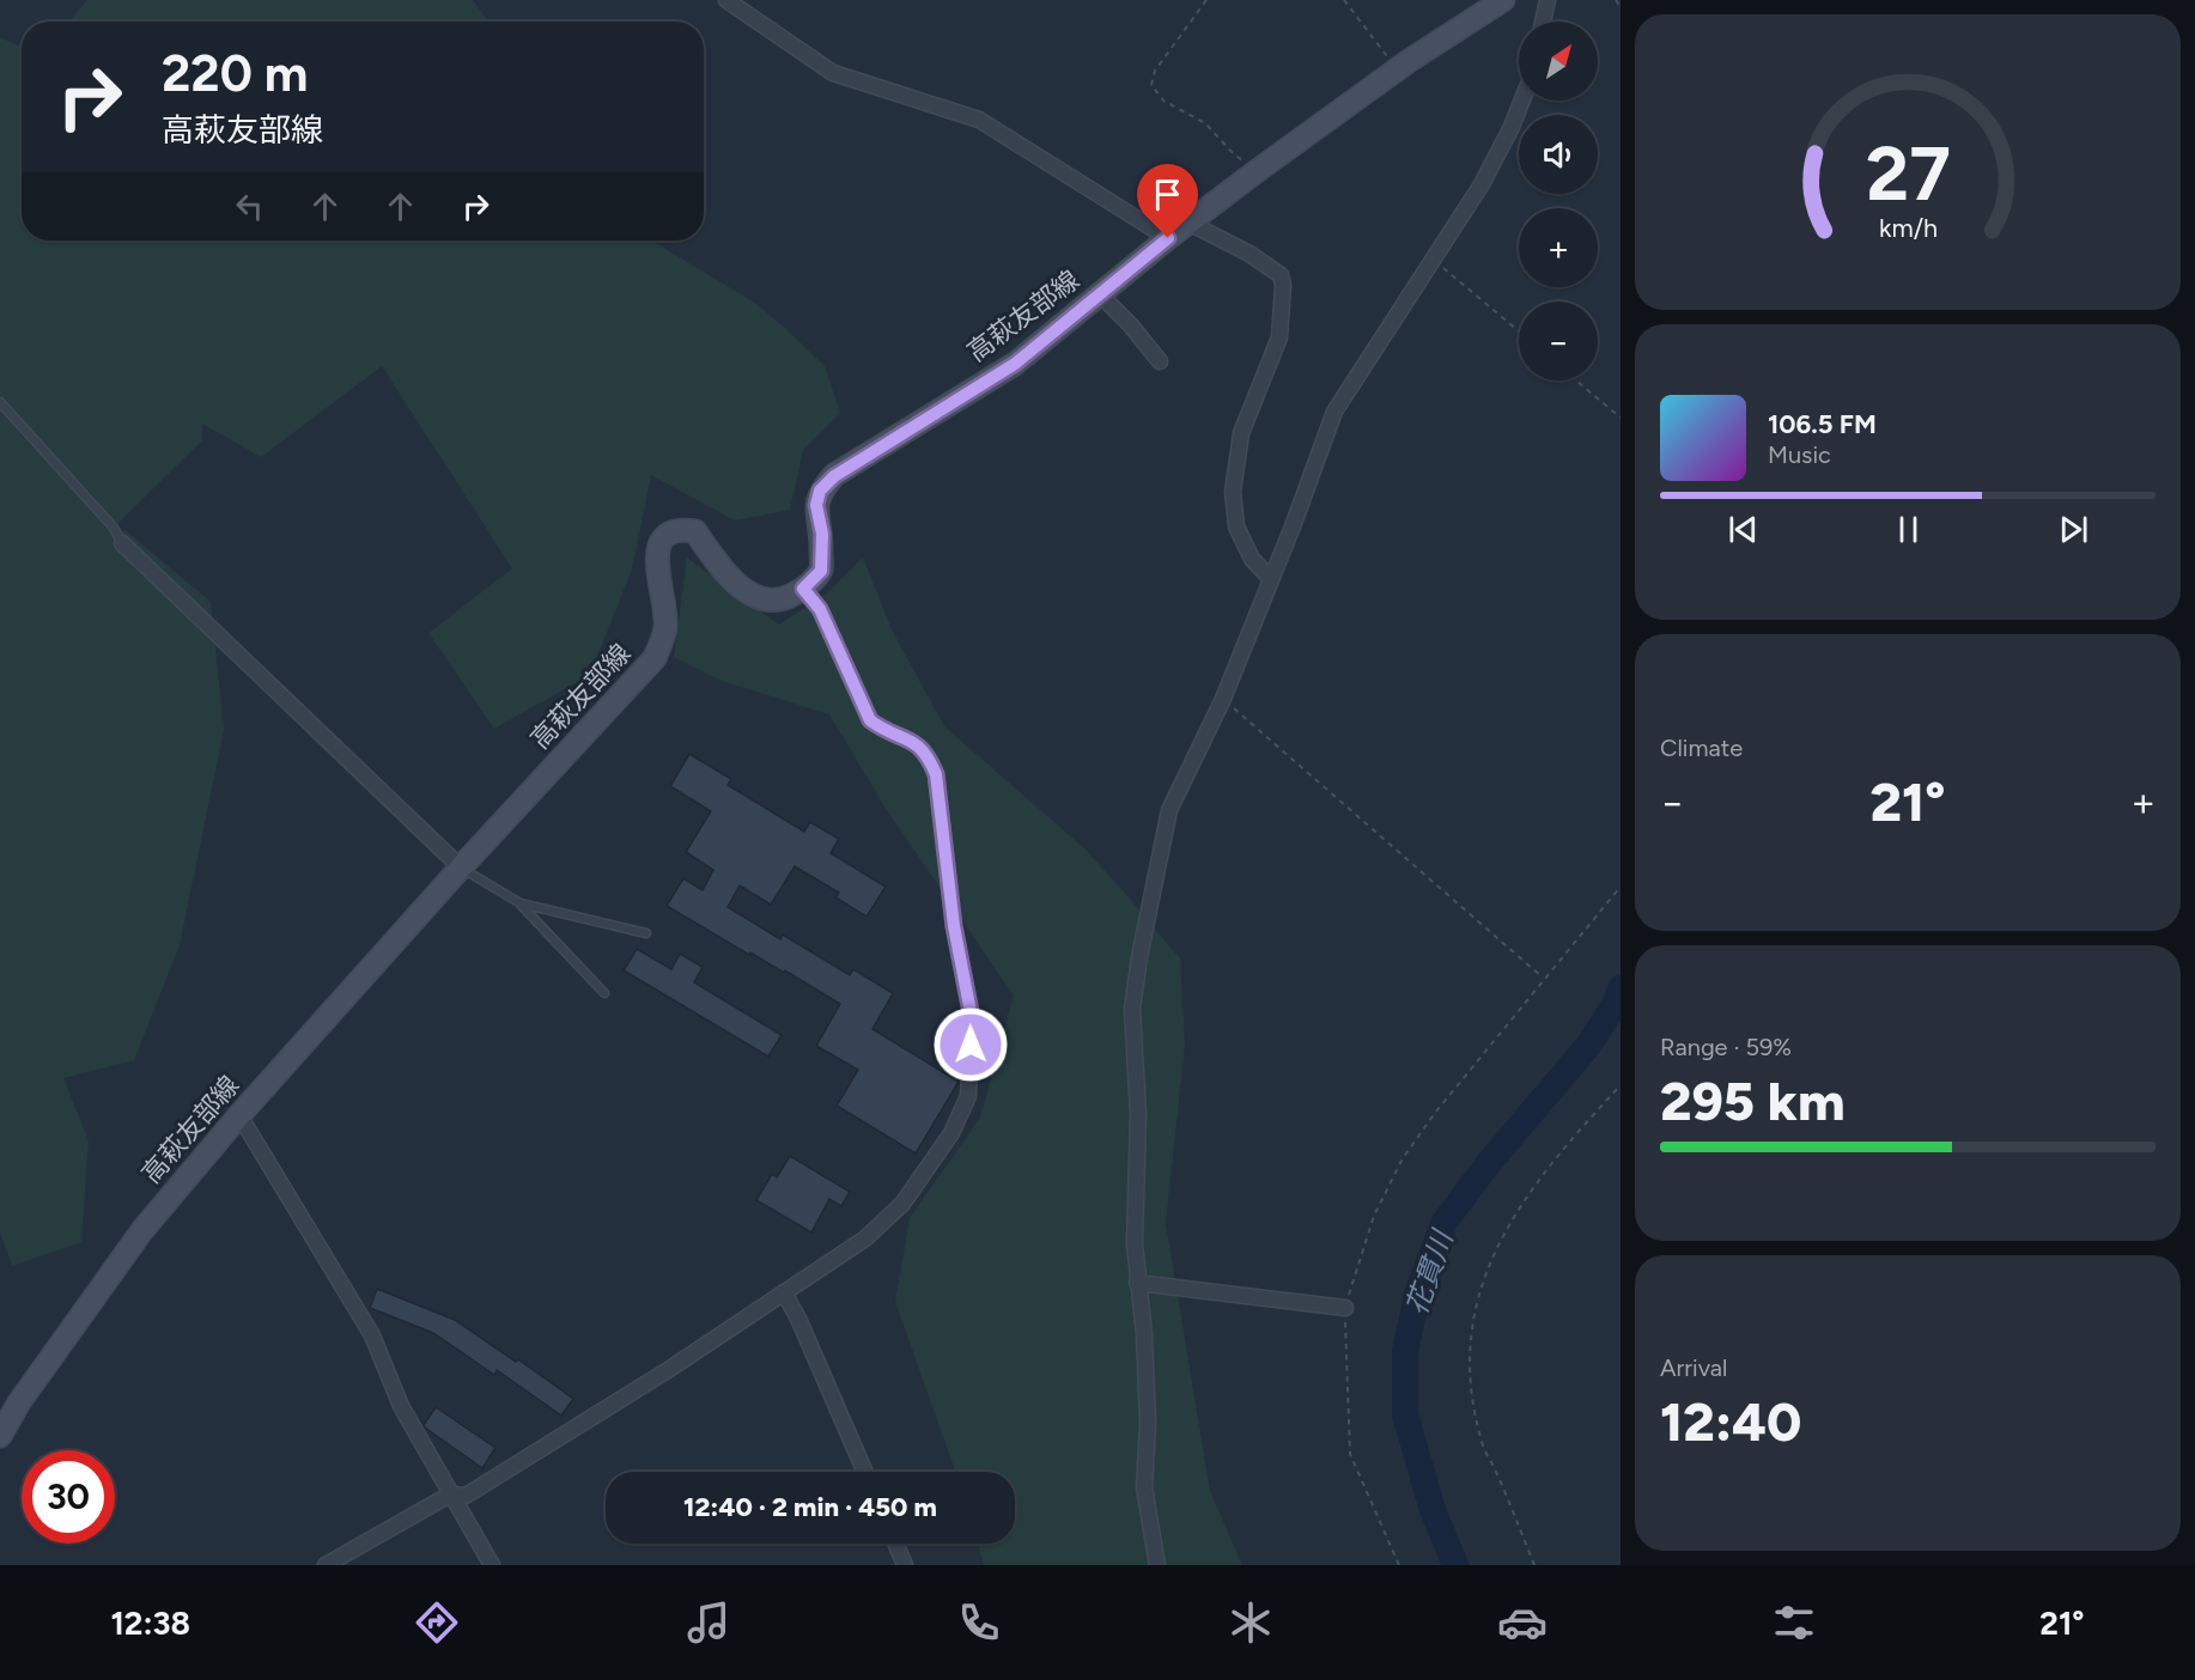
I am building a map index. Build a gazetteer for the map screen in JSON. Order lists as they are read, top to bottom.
{
  "streets": {
    "main road": ["高萩友部線"]
  },
  "water": ["花貫川"],
  "north": "top right",
  "page": {
    "map_buttons": ["+", "−"],
    "turn": ["220 m", "高萩友部線"],
    "song": ["106.5 FM", "Music"],
    "tile": [
      "Climate",
      ["Range · 59%", "295 km"],
      ["Arrival", "12:40"]
    ],
    "heat": ["−", "21°", "+"],
    "limit": "30",
    "trip": "12:40 · 2 min · 450 m",
    "tabs": ["12:38", "21°"],
    "gauge": ["27", "km/h"]
  }
}
